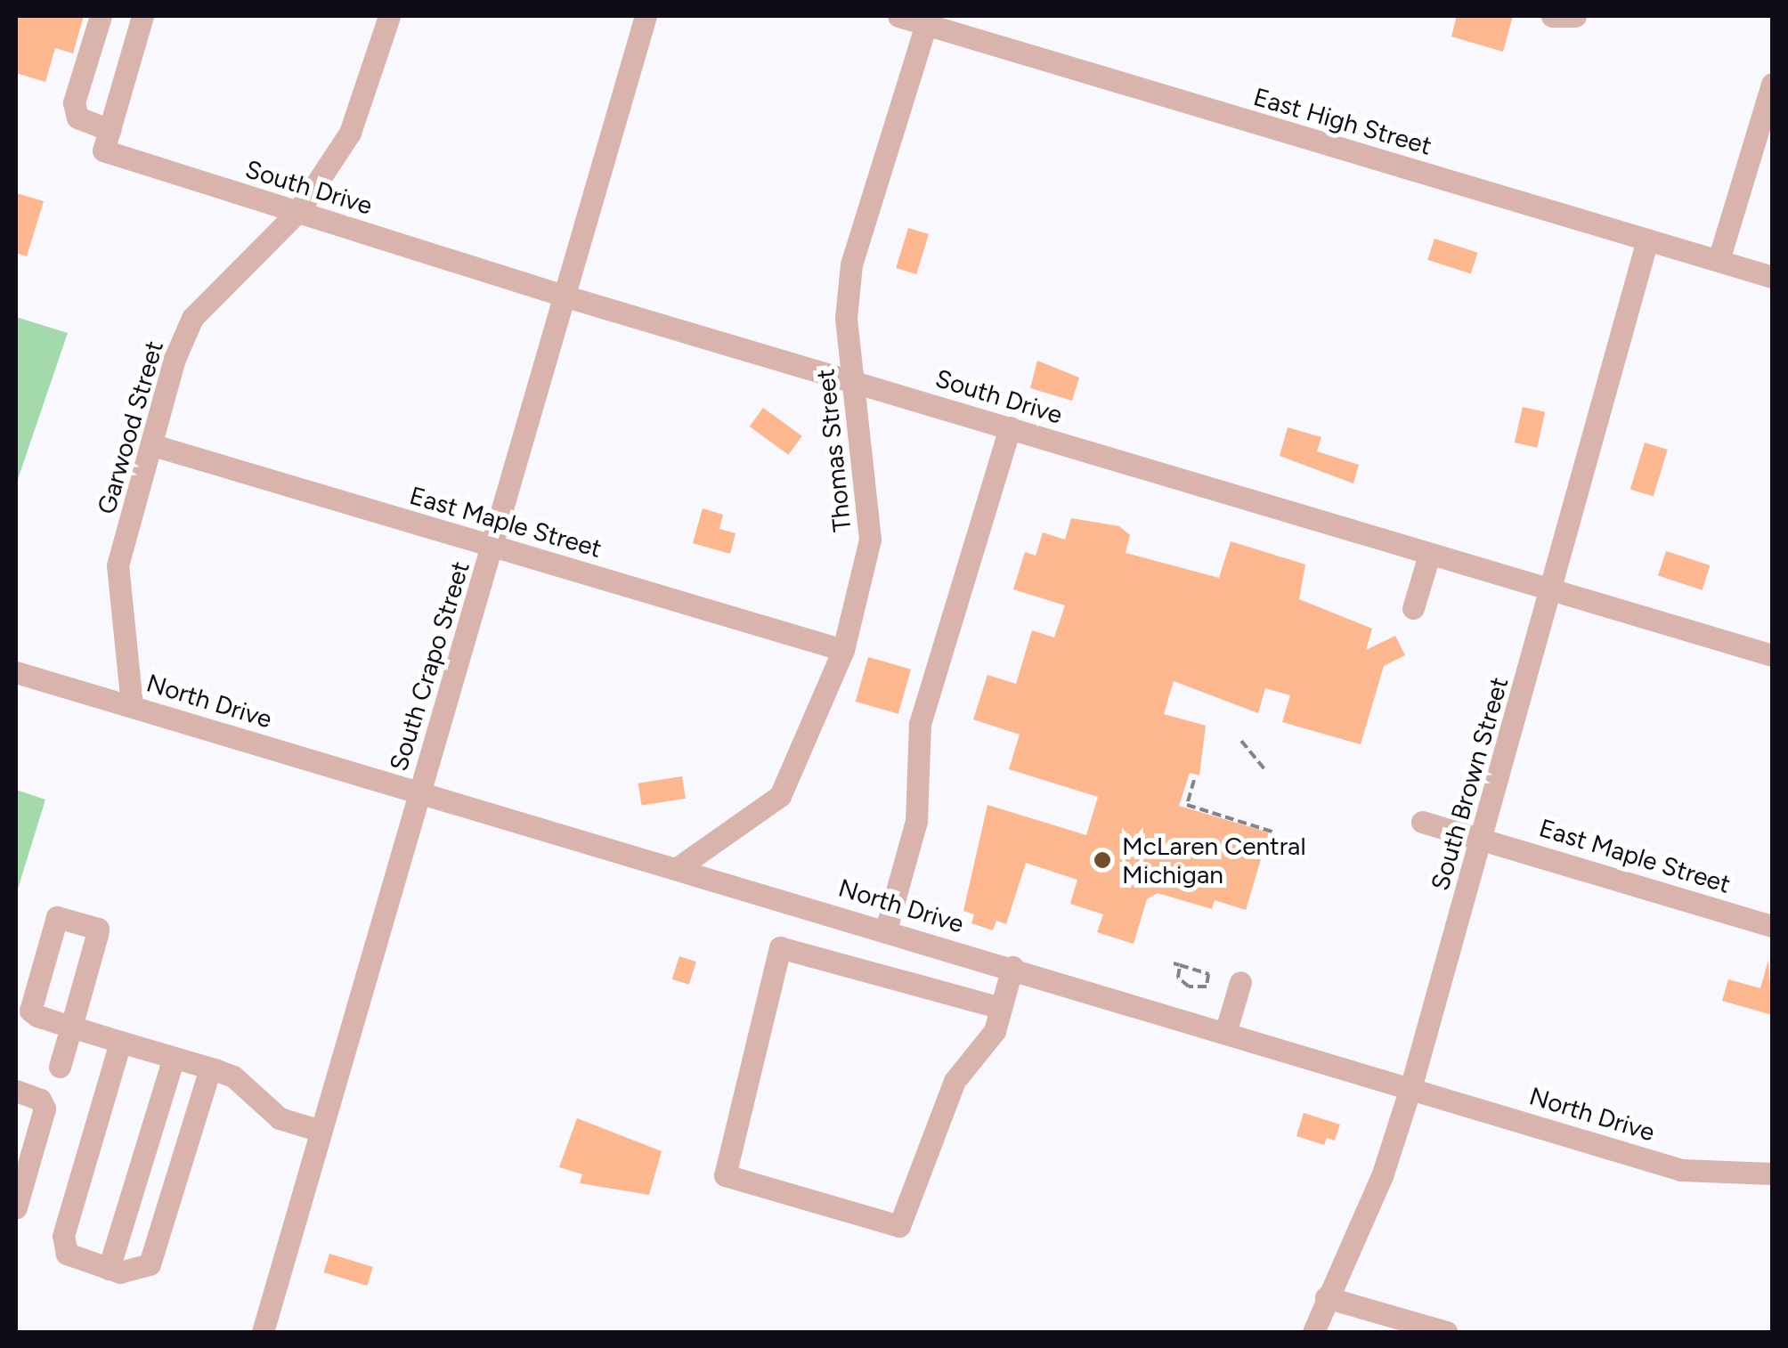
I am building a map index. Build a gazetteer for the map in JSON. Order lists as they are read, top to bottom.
{
  "streets": {
    "street": [
      "East High Street",
      "South Drive",
      "Garwood Street",
      "Thomas Street",
      "East Maple Street",
      "South Crapo Street",
      "North Drive",
      "South Brown Street"
    ]
  },
  "crossings": [
    ["East High Street", "Thomas Street"],
    ["East High Street", "South Brown Street"],
    ["South Drive", "Garwood Street"],
    ["South Drive", "Thomas Street"],
    ["South Drive", "South Crapo Street"],
    ["South Drive", "South Brown Street"],
    ["Garwood Street", "East Maple Street"],
    ["Garwood Street", "North Drive"],
    ["Thomas Street", "East Maple Street"],
    ["Thomas Street", "North Drive"],
    ["East Maple Street", "South Crapo Street"],
    ["East Maple Street", "South Brown Street"],
    ["South Crapo Street", "North Drive"],
    ["North Drive", "South Brown Street"]
  ],
  "places": ["McLaren Central Michigan"]
}
